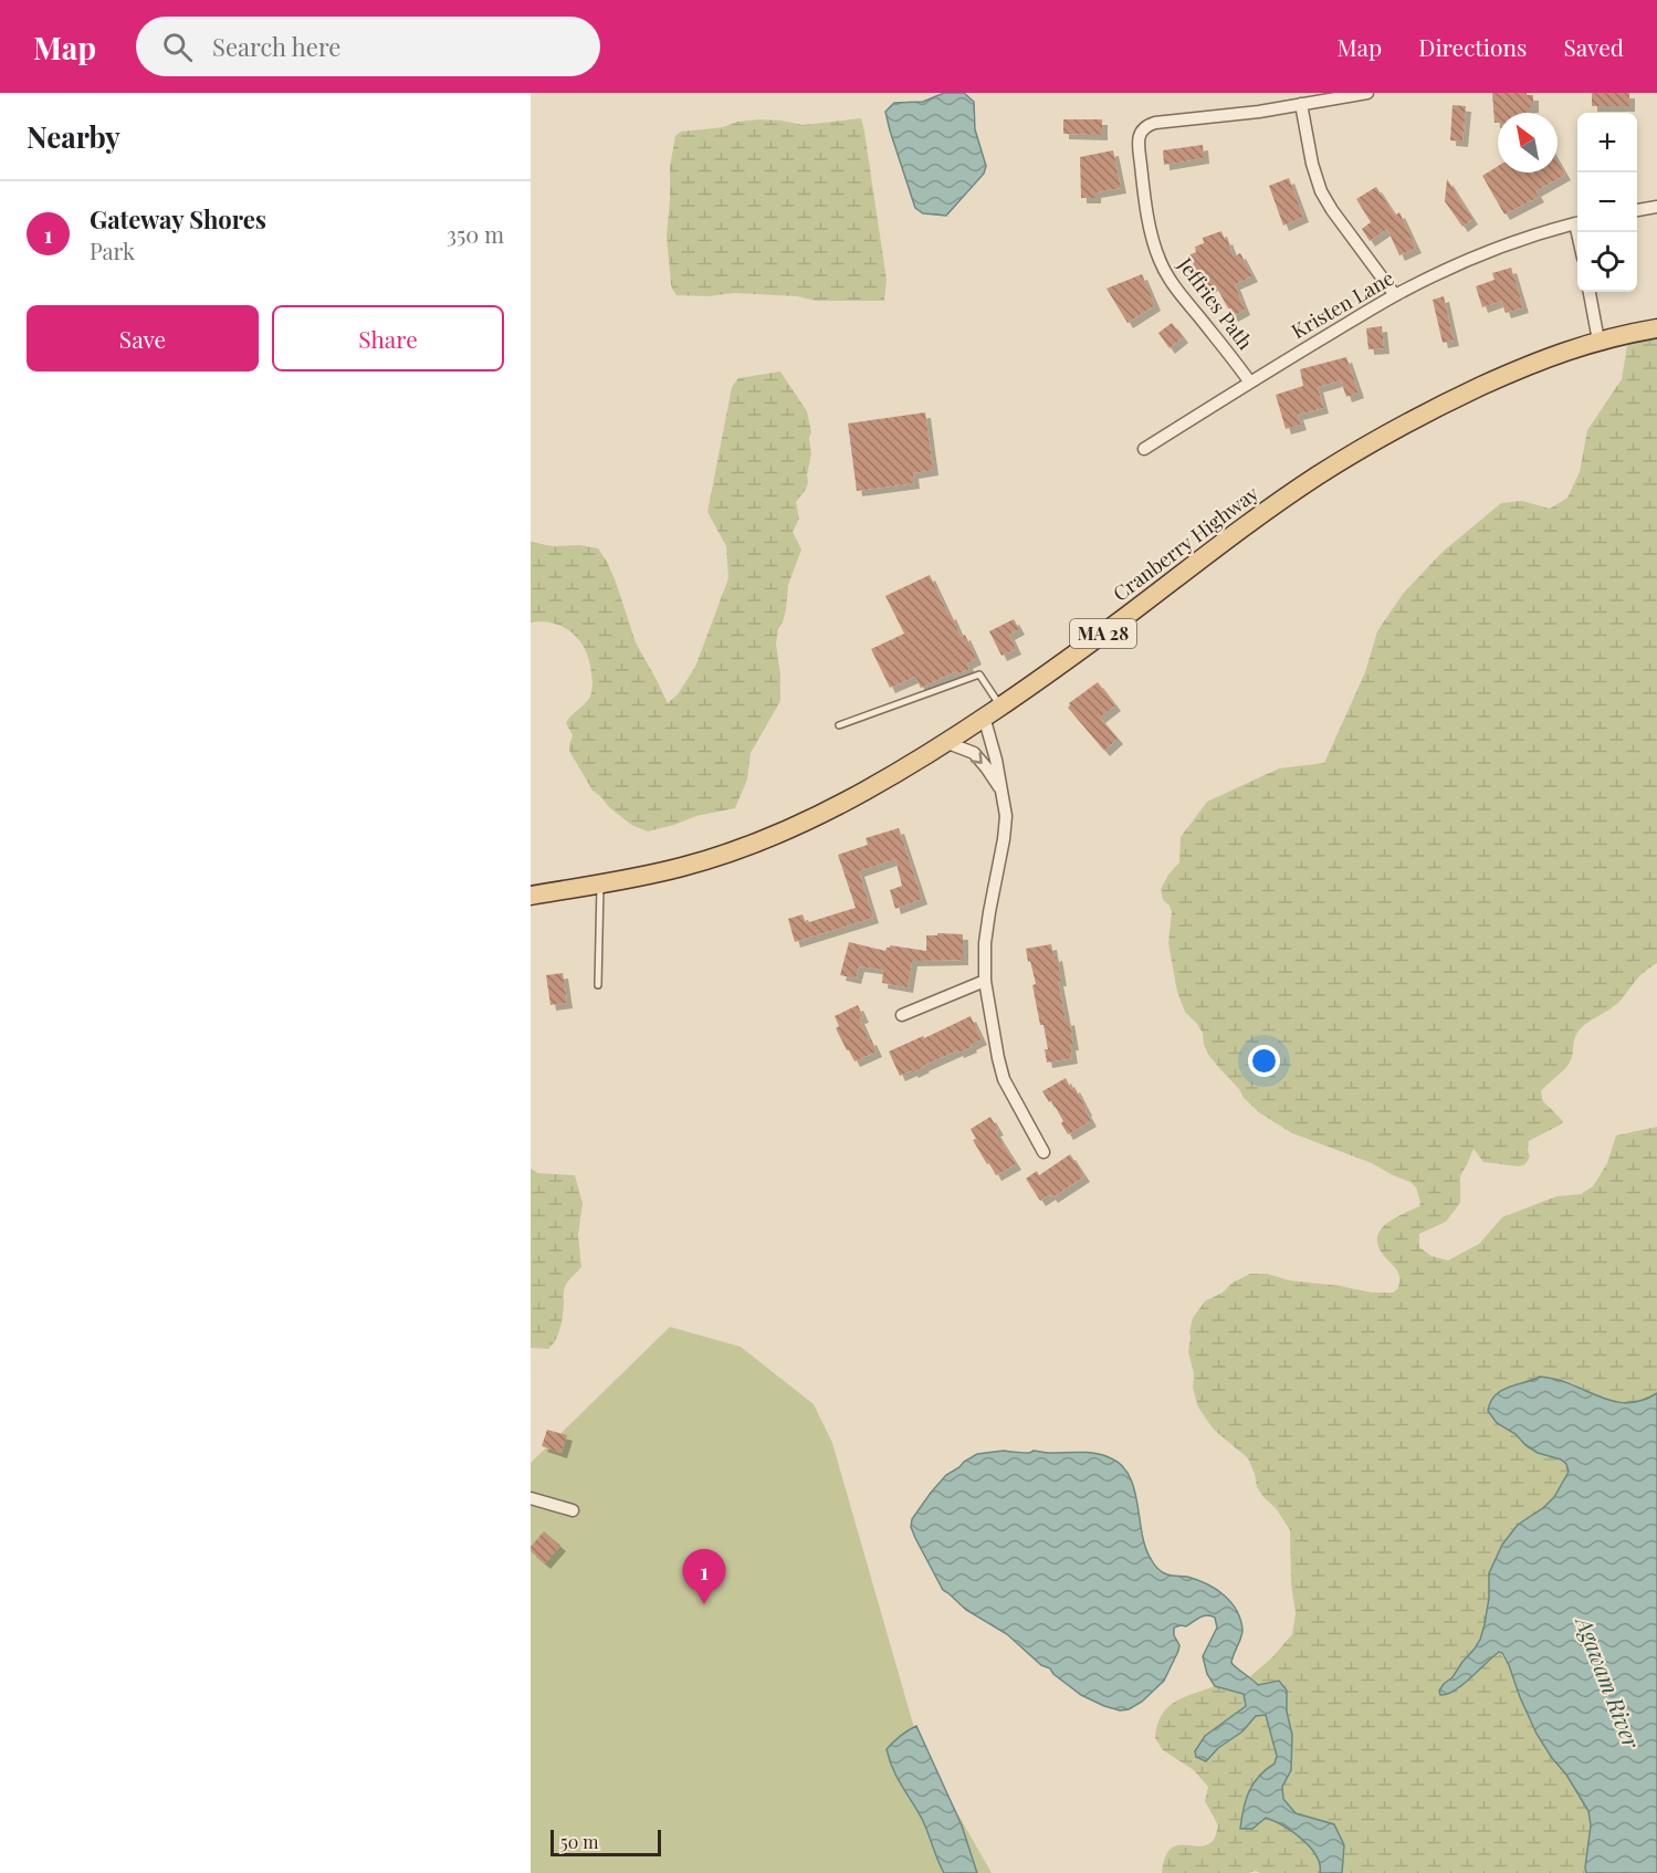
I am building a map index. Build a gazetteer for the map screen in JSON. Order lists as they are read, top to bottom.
{
  "streets": {
    "main road": ["Cranberry Highway", "MA 28"],
    "street": ["Jeffries Path", "Kristen Lane"]
  },
  "crossings": [
    ["Jeffries Path", "Kristen Lane"]
  ],
  "water": ["Agawam River"],
  "scale_bar": "50 m",
  "north": "top left",
  "page": {
    "header": "Map",
    "search": "Search here",
    "nav": ["Map", "Directions", "Saved"],
    "heading": "Nearby",
    "map_buttons": ["+", "−"],
    "list": [
      {
        "mark": "1",
        "name": "Gateway Shores",
        "note": "Park",
        "value": "350 m"
      }
    ],
    "buttons": ["Save", "Share"],
    "pins": "1",
    "scale": "50 m"
  }
}
